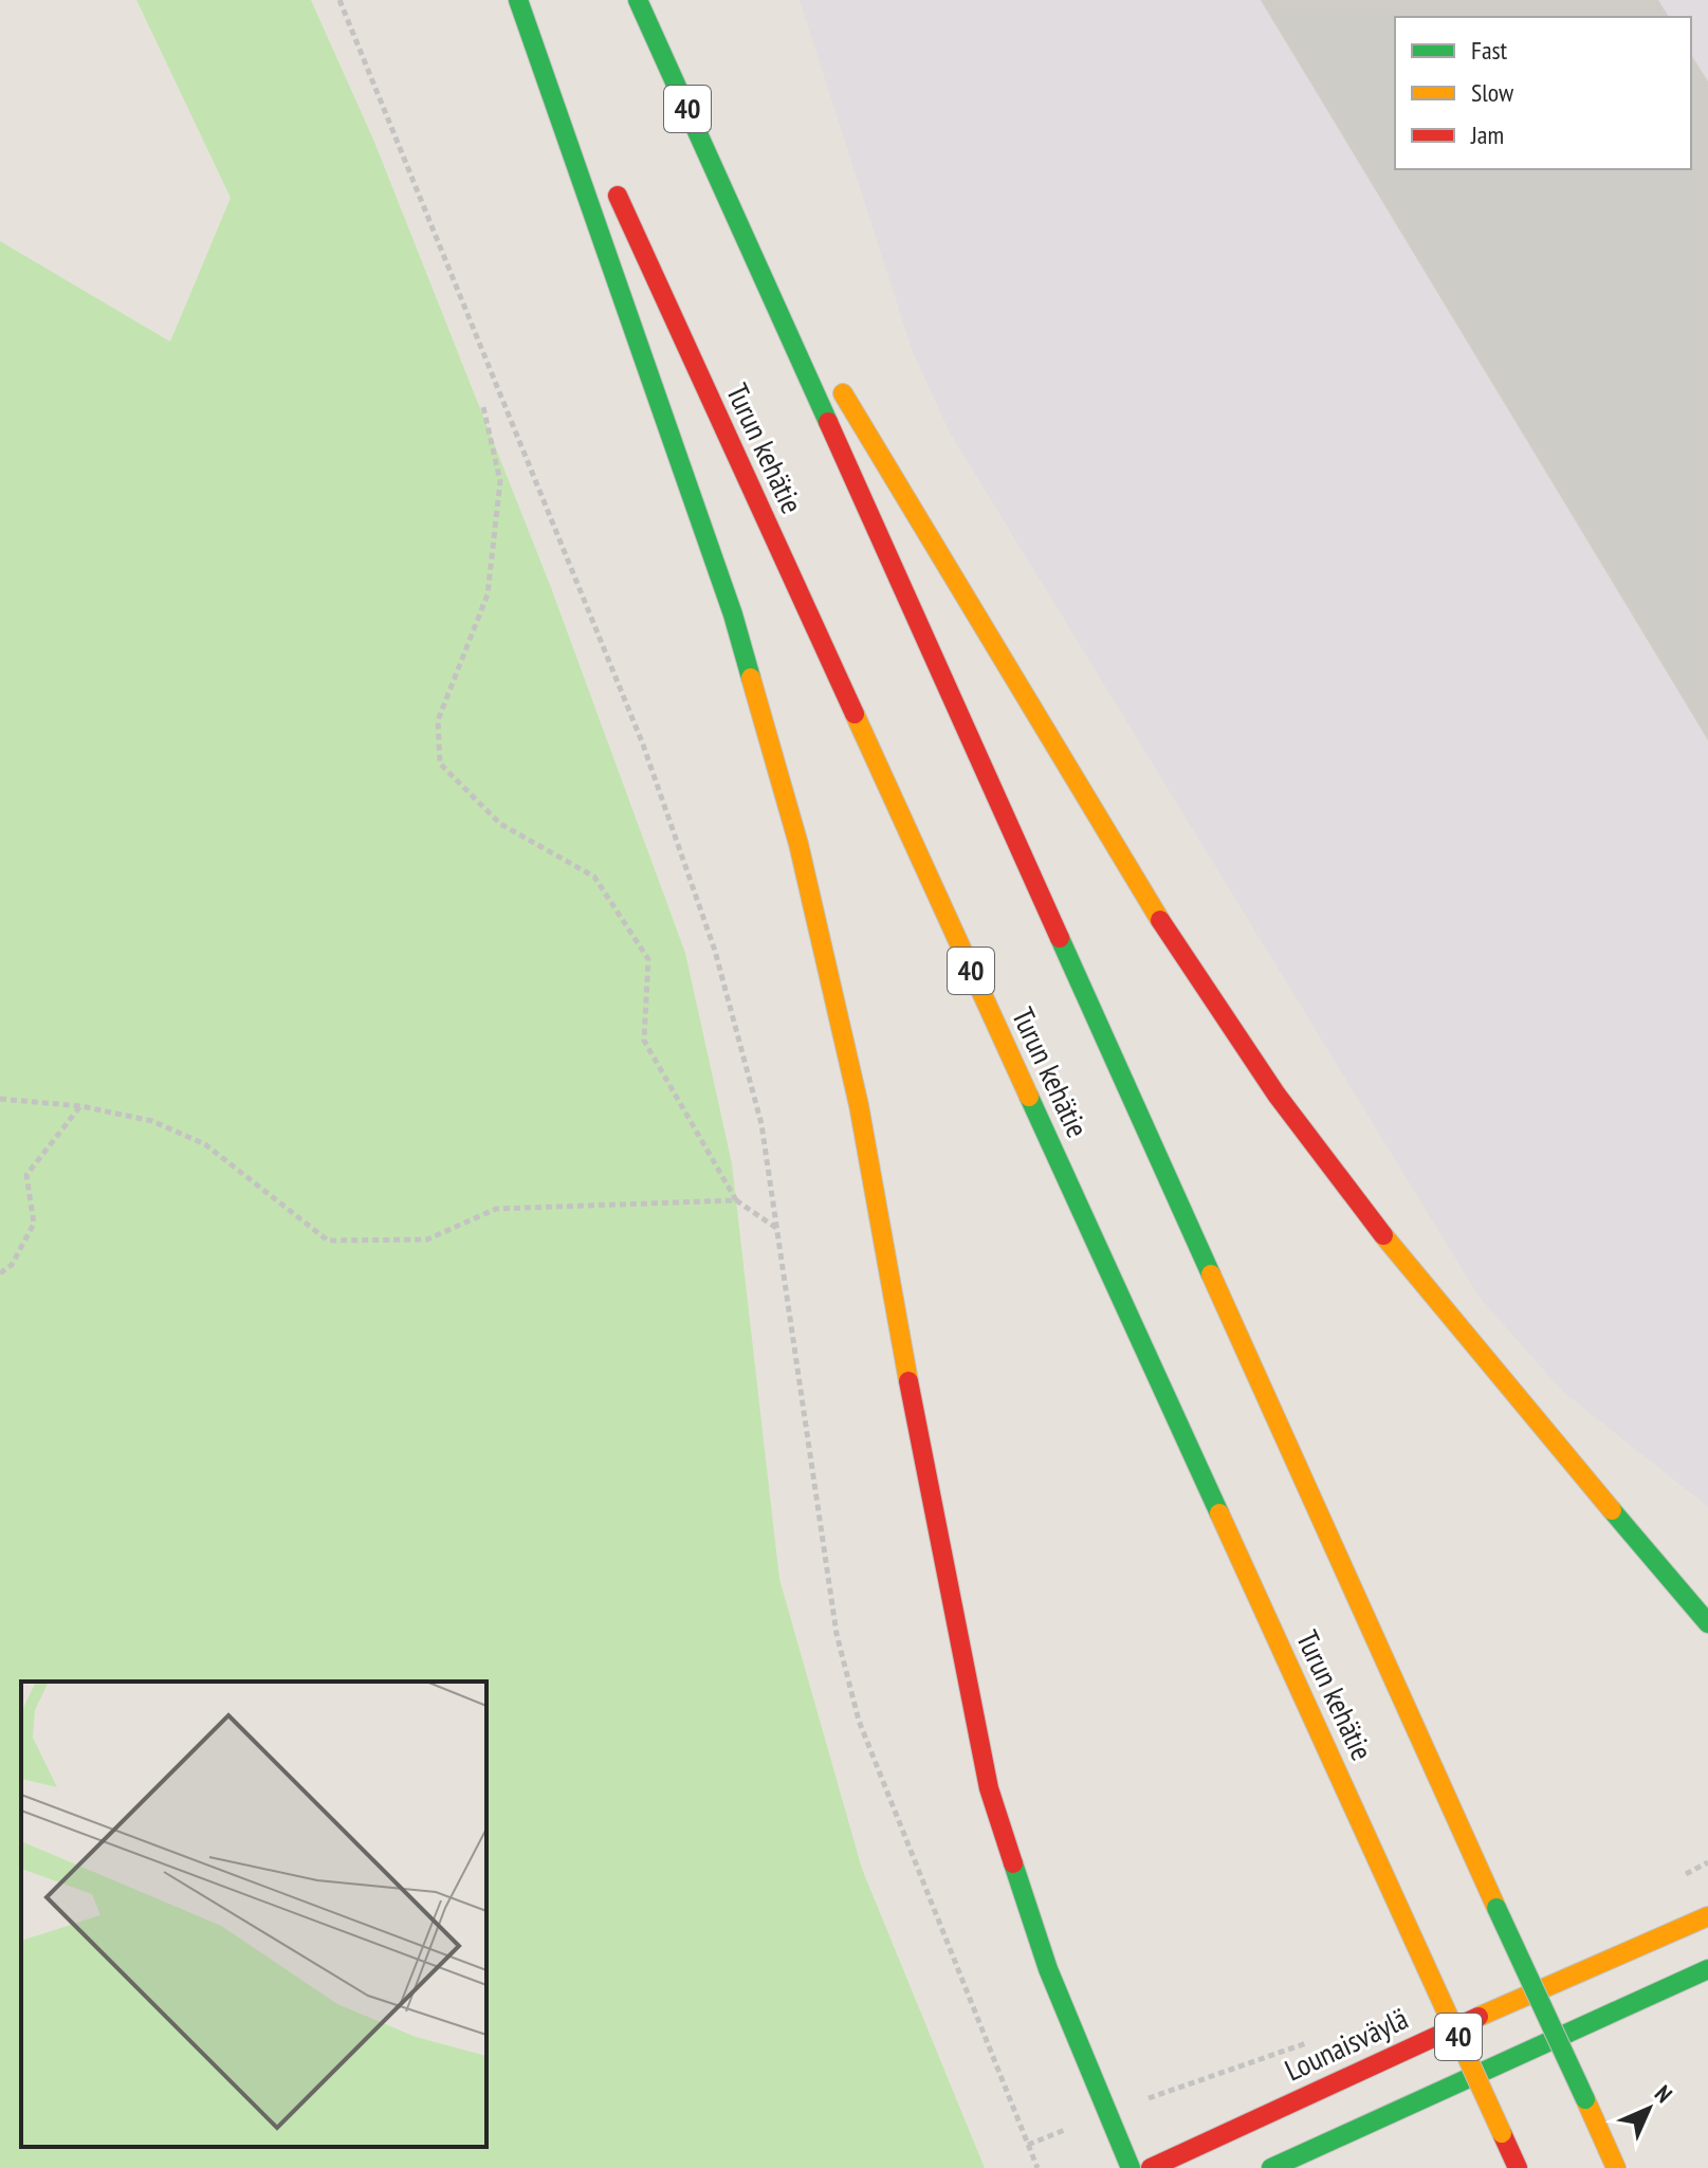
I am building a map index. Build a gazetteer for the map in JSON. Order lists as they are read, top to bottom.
{
  "streets": {
    "main road": ["40", "Turun kehätie", "Lounaisväylä"]
  },
  "legend": ["Fast", "Slow", "Jam"],
  "north": "top right"
}
